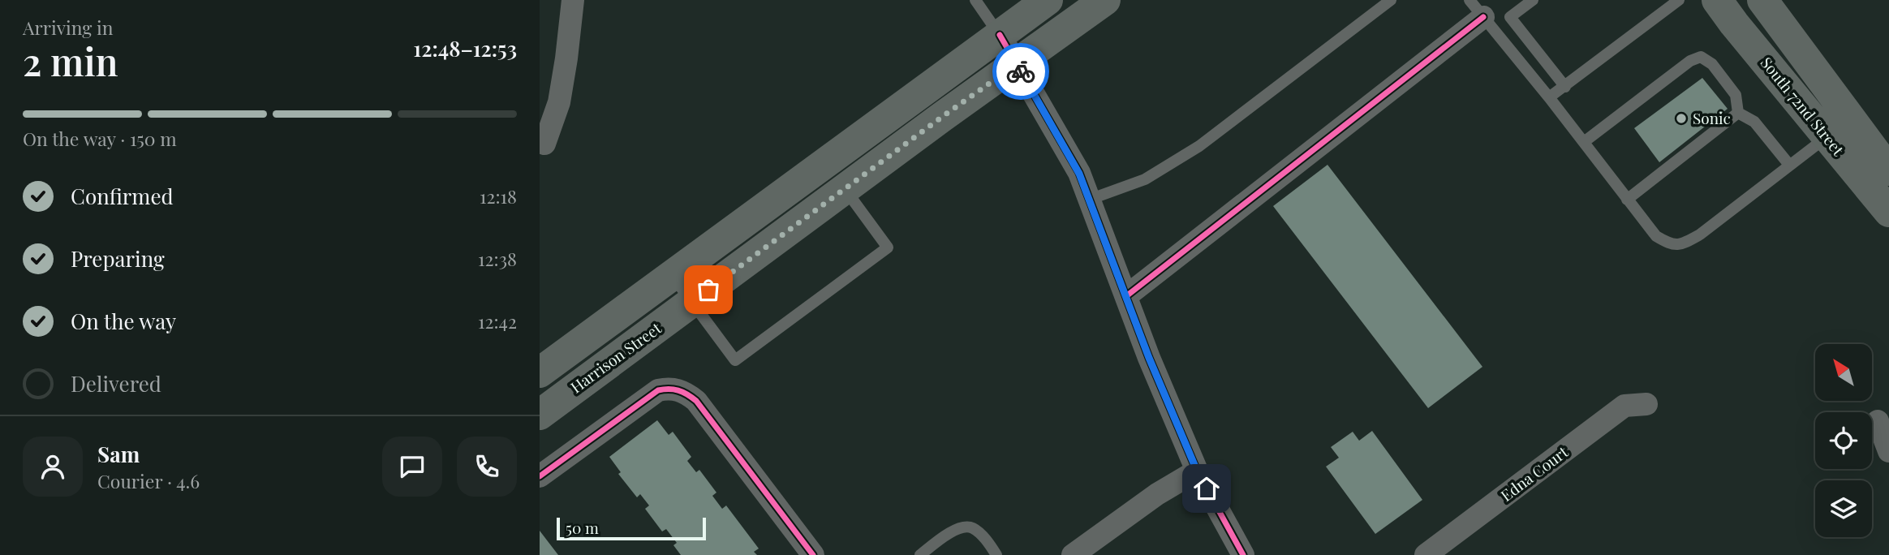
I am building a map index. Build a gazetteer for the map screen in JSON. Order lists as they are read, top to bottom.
{
  "streets": {
    "main road": ["South 72nd Street", "Harrison Street"],
    "street": ["Edna Court"]
  },
  "places": ["Sonic"],
  "scale_bar": "50 m",
  "north": "top left",
  "page": {
    "heading": ["2 min", "Arriving in", "12:48–12:53"],
    "panel": ["Sam", "Courier · 4.6"],
    "bar": "On the way · 150 m",
    "list": [
      ["Confirmed", "12:18"],
      ["Preparing", "12:38"],
      ["On the way", "12:42"],
      "Delivered"
    ],
    "scale": "50 m"
  }
}
